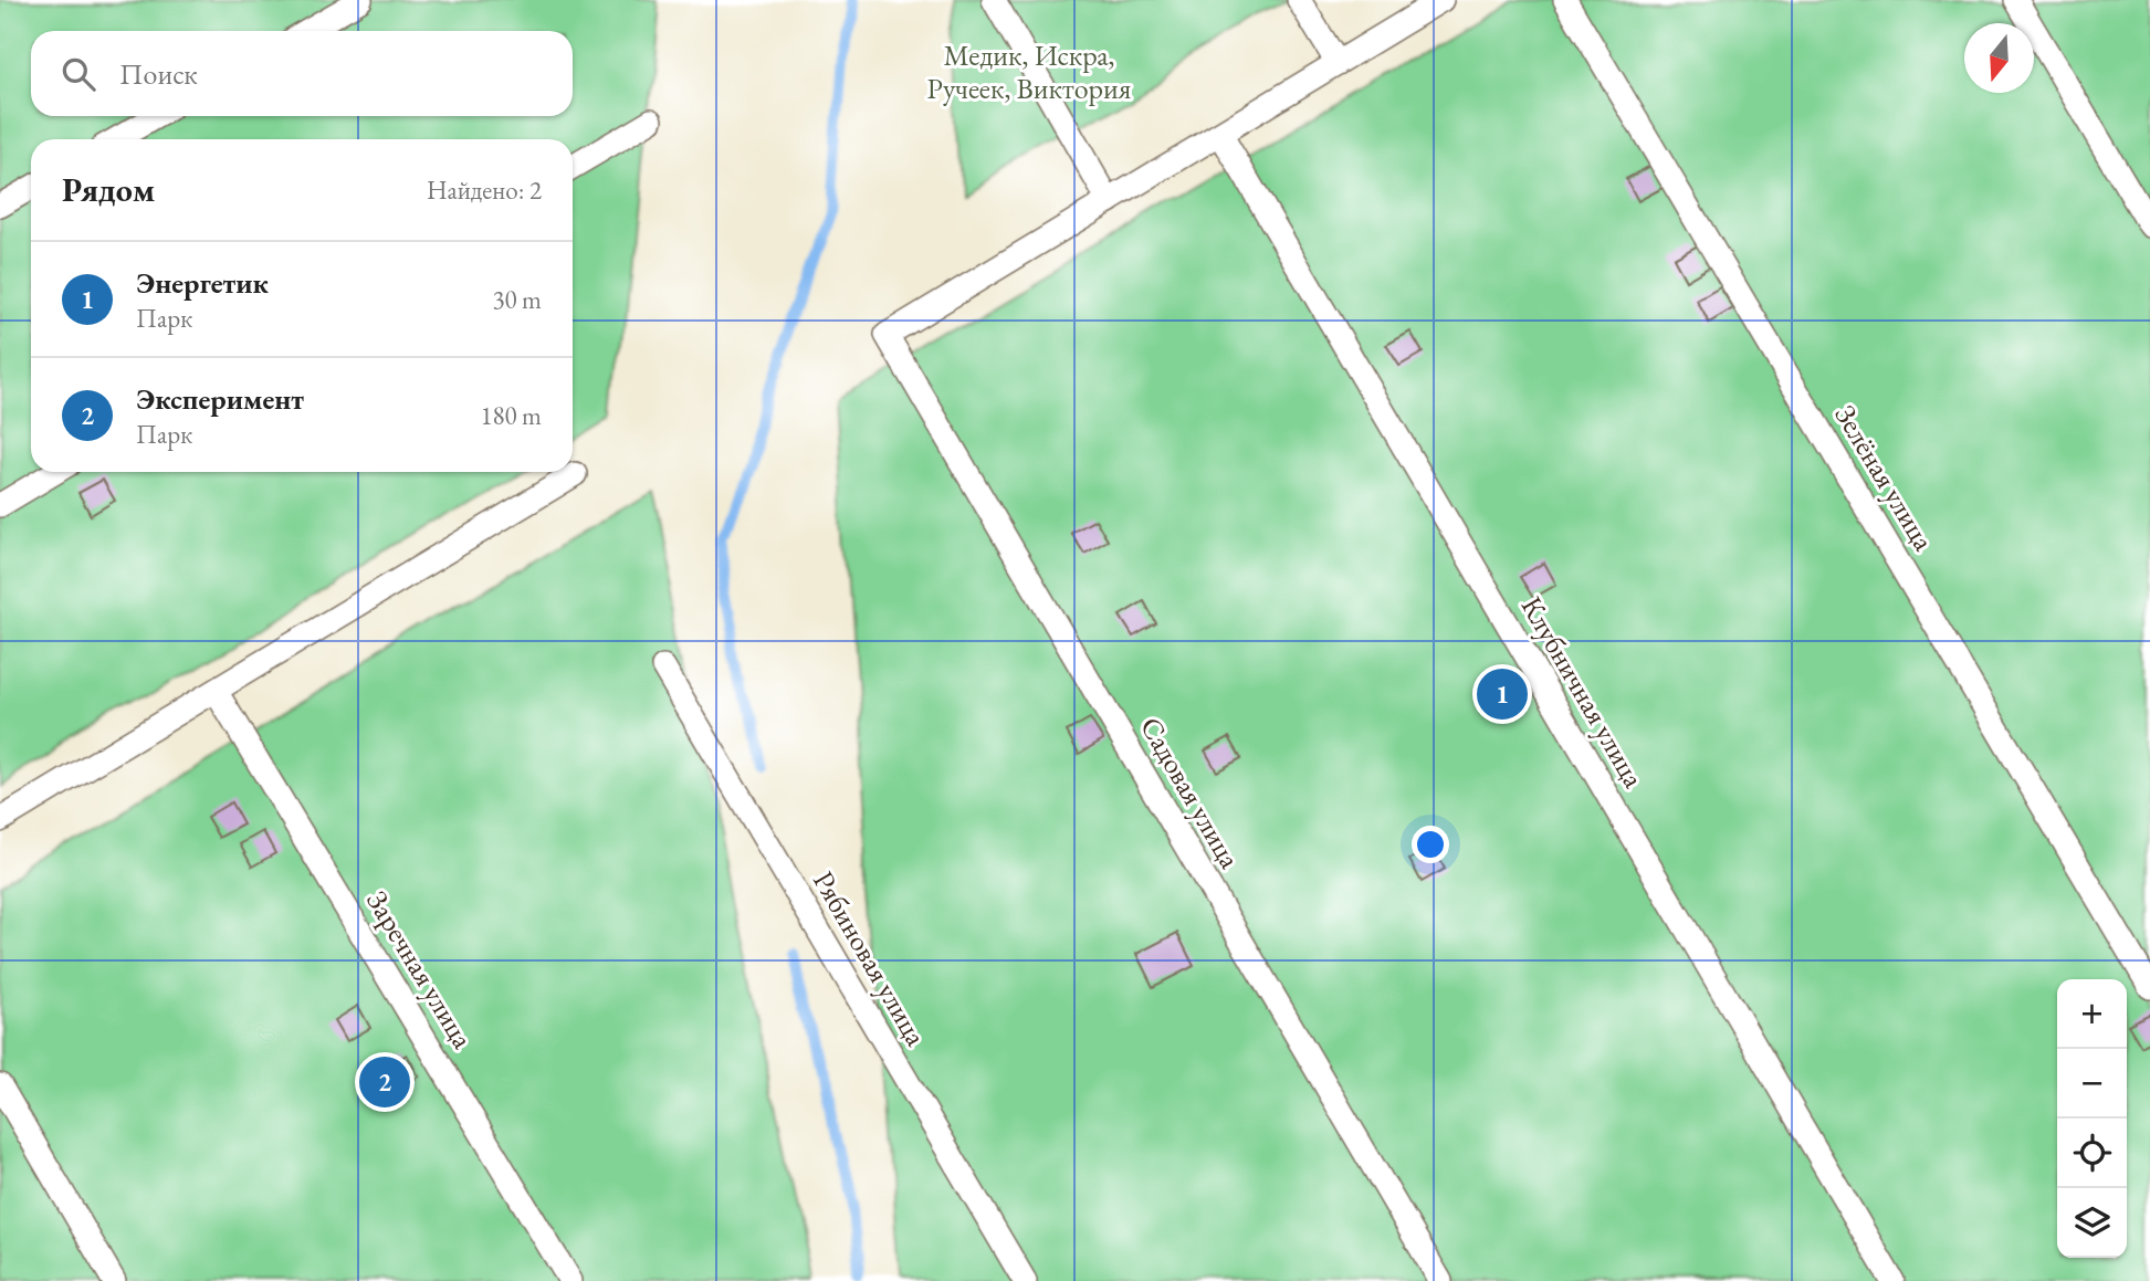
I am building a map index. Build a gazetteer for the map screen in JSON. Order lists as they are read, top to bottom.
{
  "streets": {
    "lane": [
      "Зелёная улица",
      "Клубничная улица",
      "Садовая улица",
      "Рябиновая улица",
      "Заречная улица"
    ]
  },
  "parks": ["Медик, Искра, Ручеек, Виктория"],
  "north": "bottom",
  "page": {
    "search": "Поиск",
    "heading": ["Рядом", "Найдено: 2"],
    "list": [
      {
        "mark": "1",
        "name": "Энергетик",
        "note": "Парк",
        "value": "30 m"
      },
      {
        "mark": "2",
        "name": "Эксперимент",
        "note": "Парк",
        "value": "180 m"
      }
    ],
    "pins": ["1", "2"],
    "map_buttons": ["+", "−"]
  }
}
